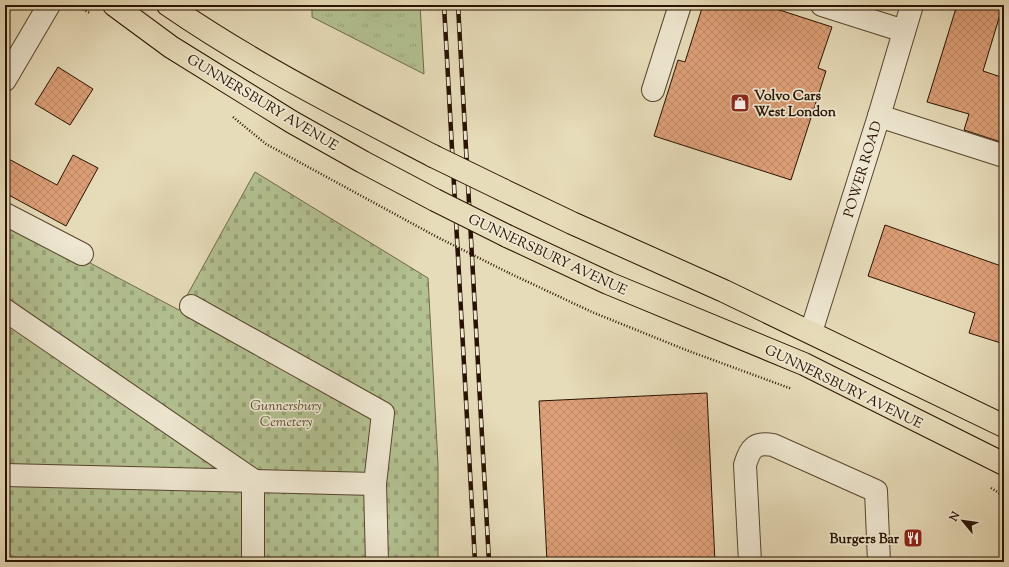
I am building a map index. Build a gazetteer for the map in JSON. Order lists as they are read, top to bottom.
{
  "streets": {
    "highway": ["GUNNERSBURY AVENUE"],
    "street": ["POWER ROAD"]
  },
  "parks": ["Gunnersbury Cemetery"],
  "places": {
    "shop": ["Volvo Cars West London"],
    "restaurant": ["Burgers Bar"]
  },
  "north": "top left"
}
